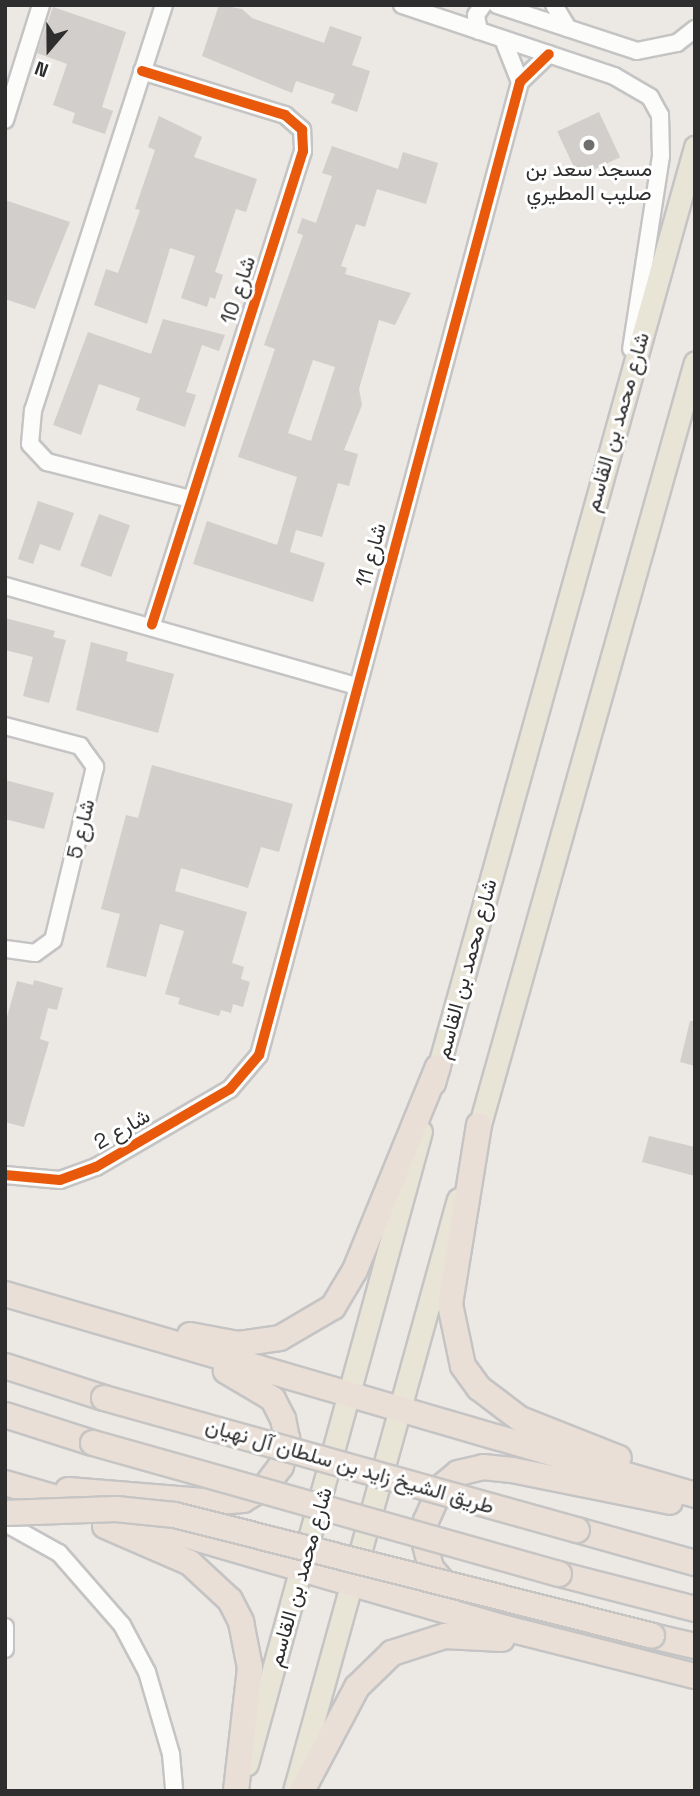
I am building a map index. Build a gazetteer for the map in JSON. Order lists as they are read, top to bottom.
{
  "streets": {
    "highway": ["طريق الشيخ زايد بن سلطان آل نهيان"],
    "main road": ["شارع محمد بن القاسم"],
    "street": [
      "شارع 10",
      "شارع 11",
      "شارع 5",
      "شارع 2"
    ]
  },
  "crossings": [
    ["شارع 11", "شارع 2"]
  ],
  "places": ["مسجد سعد بن صليب المطيري"],
  "north": "bottom"
}
